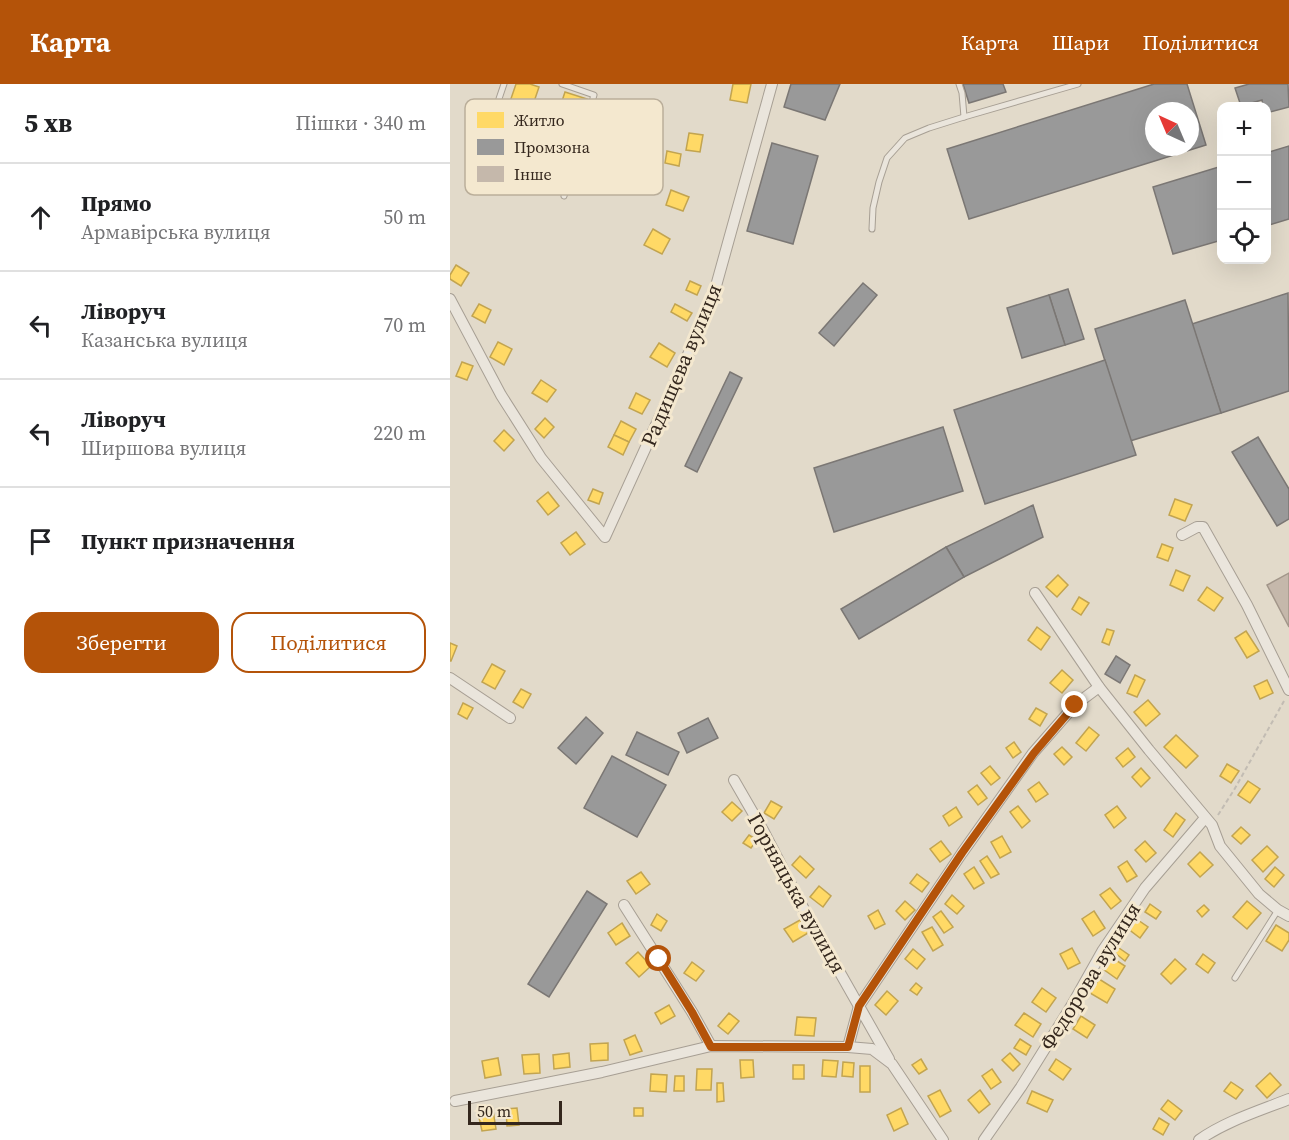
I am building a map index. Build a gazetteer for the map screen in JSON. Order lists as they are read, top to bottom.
{
  "streets": {
    "street": ["Радищева вулиця", "Горняцька вулиця", "Федорова вулиця"]
  },
  "legend": ["Житло", "Промзона", "Інше"],
  "scale_bar": "50 m",
  "north": "top left",
  "page": {
    "header": "Карта",
    "nav": ["Карта", "Шари", "Поділитися"],
    "heading": ["5 хв", "Пішки · 340 m"],
    "map_buttons": ["+", "−"],
    "list": [
      ["Прямо", "Армавірська вулиця", "50 m"],
      ["Ліворуч", "Казанська вулиця", "70 m"],
      ["Ліворуч", "Ширшова вулиця", "220 m"],
      "Пункт призначення"
    ],
    "buttons": ["Зберегти", "Поділитися"],
    "scale": "50 m"
  }
}
